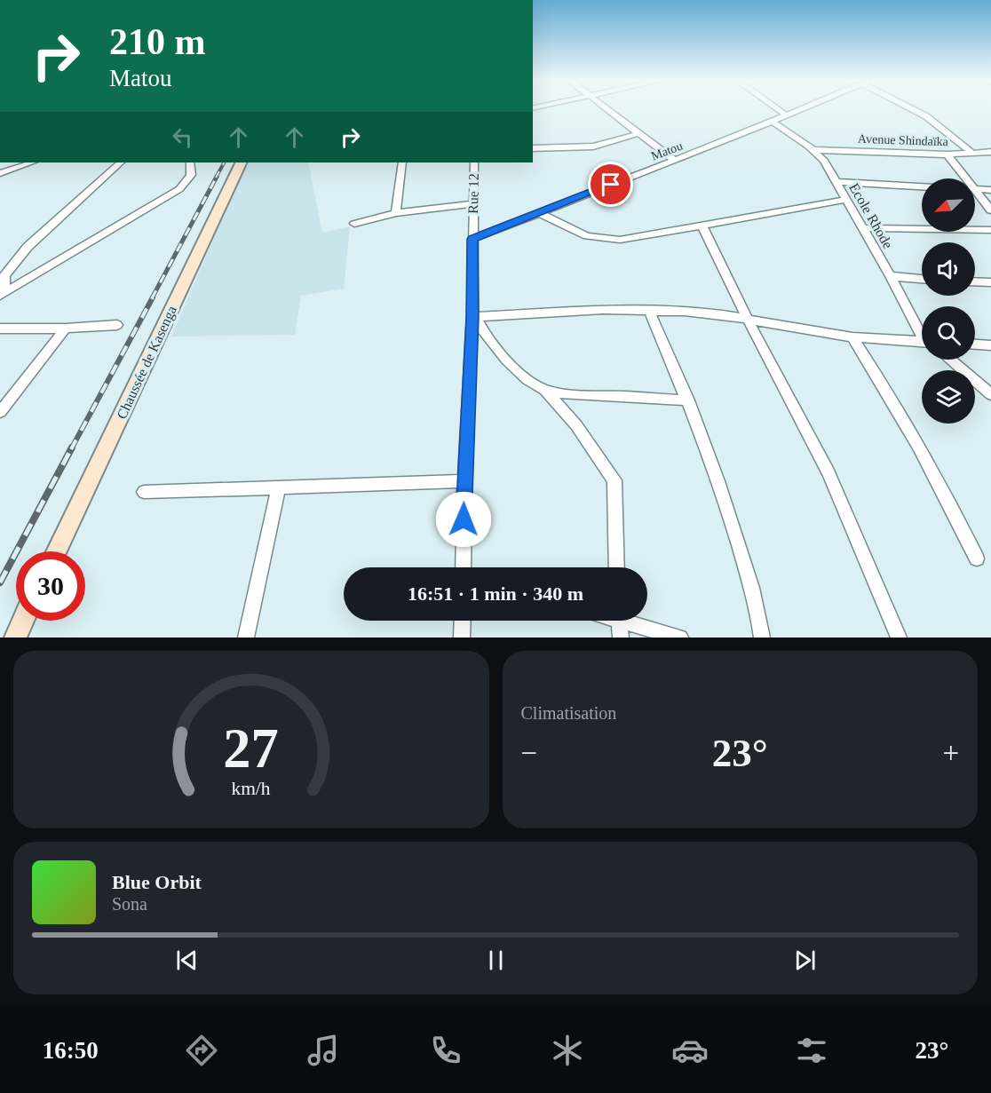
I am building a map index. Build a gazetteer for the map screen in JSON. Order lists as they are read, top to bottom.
{
  "streets": {
    "main road": ["Chaussée de Kasenga"],
    "street": [
      "Avenue Shindaïka",
      "Matou",
      "Rue 12",
      "Ecole Rhode"
    ]
  },
  "crossings": [
    ["Avenue Shindaïka", "Ecole Rhode"],
    ["Matou", "Rue 12"],
    ["Matou", "Ecole Rhode"]
  ],
  "north": "bottom left",
  "page": {
    "turn": ["210 m", "Matou"],
    "limit": "30",
    "trip": "16:51 · 1 min · 340 m",
    "tile": "Climatisation",
    "heat": ["−", "23°", "+"],
    "song": ["Blue Orbit", "Sona"],
    "tabs": ["16:50", "23°"],
    "gauge": ["27", "km/h"]
  }
}
